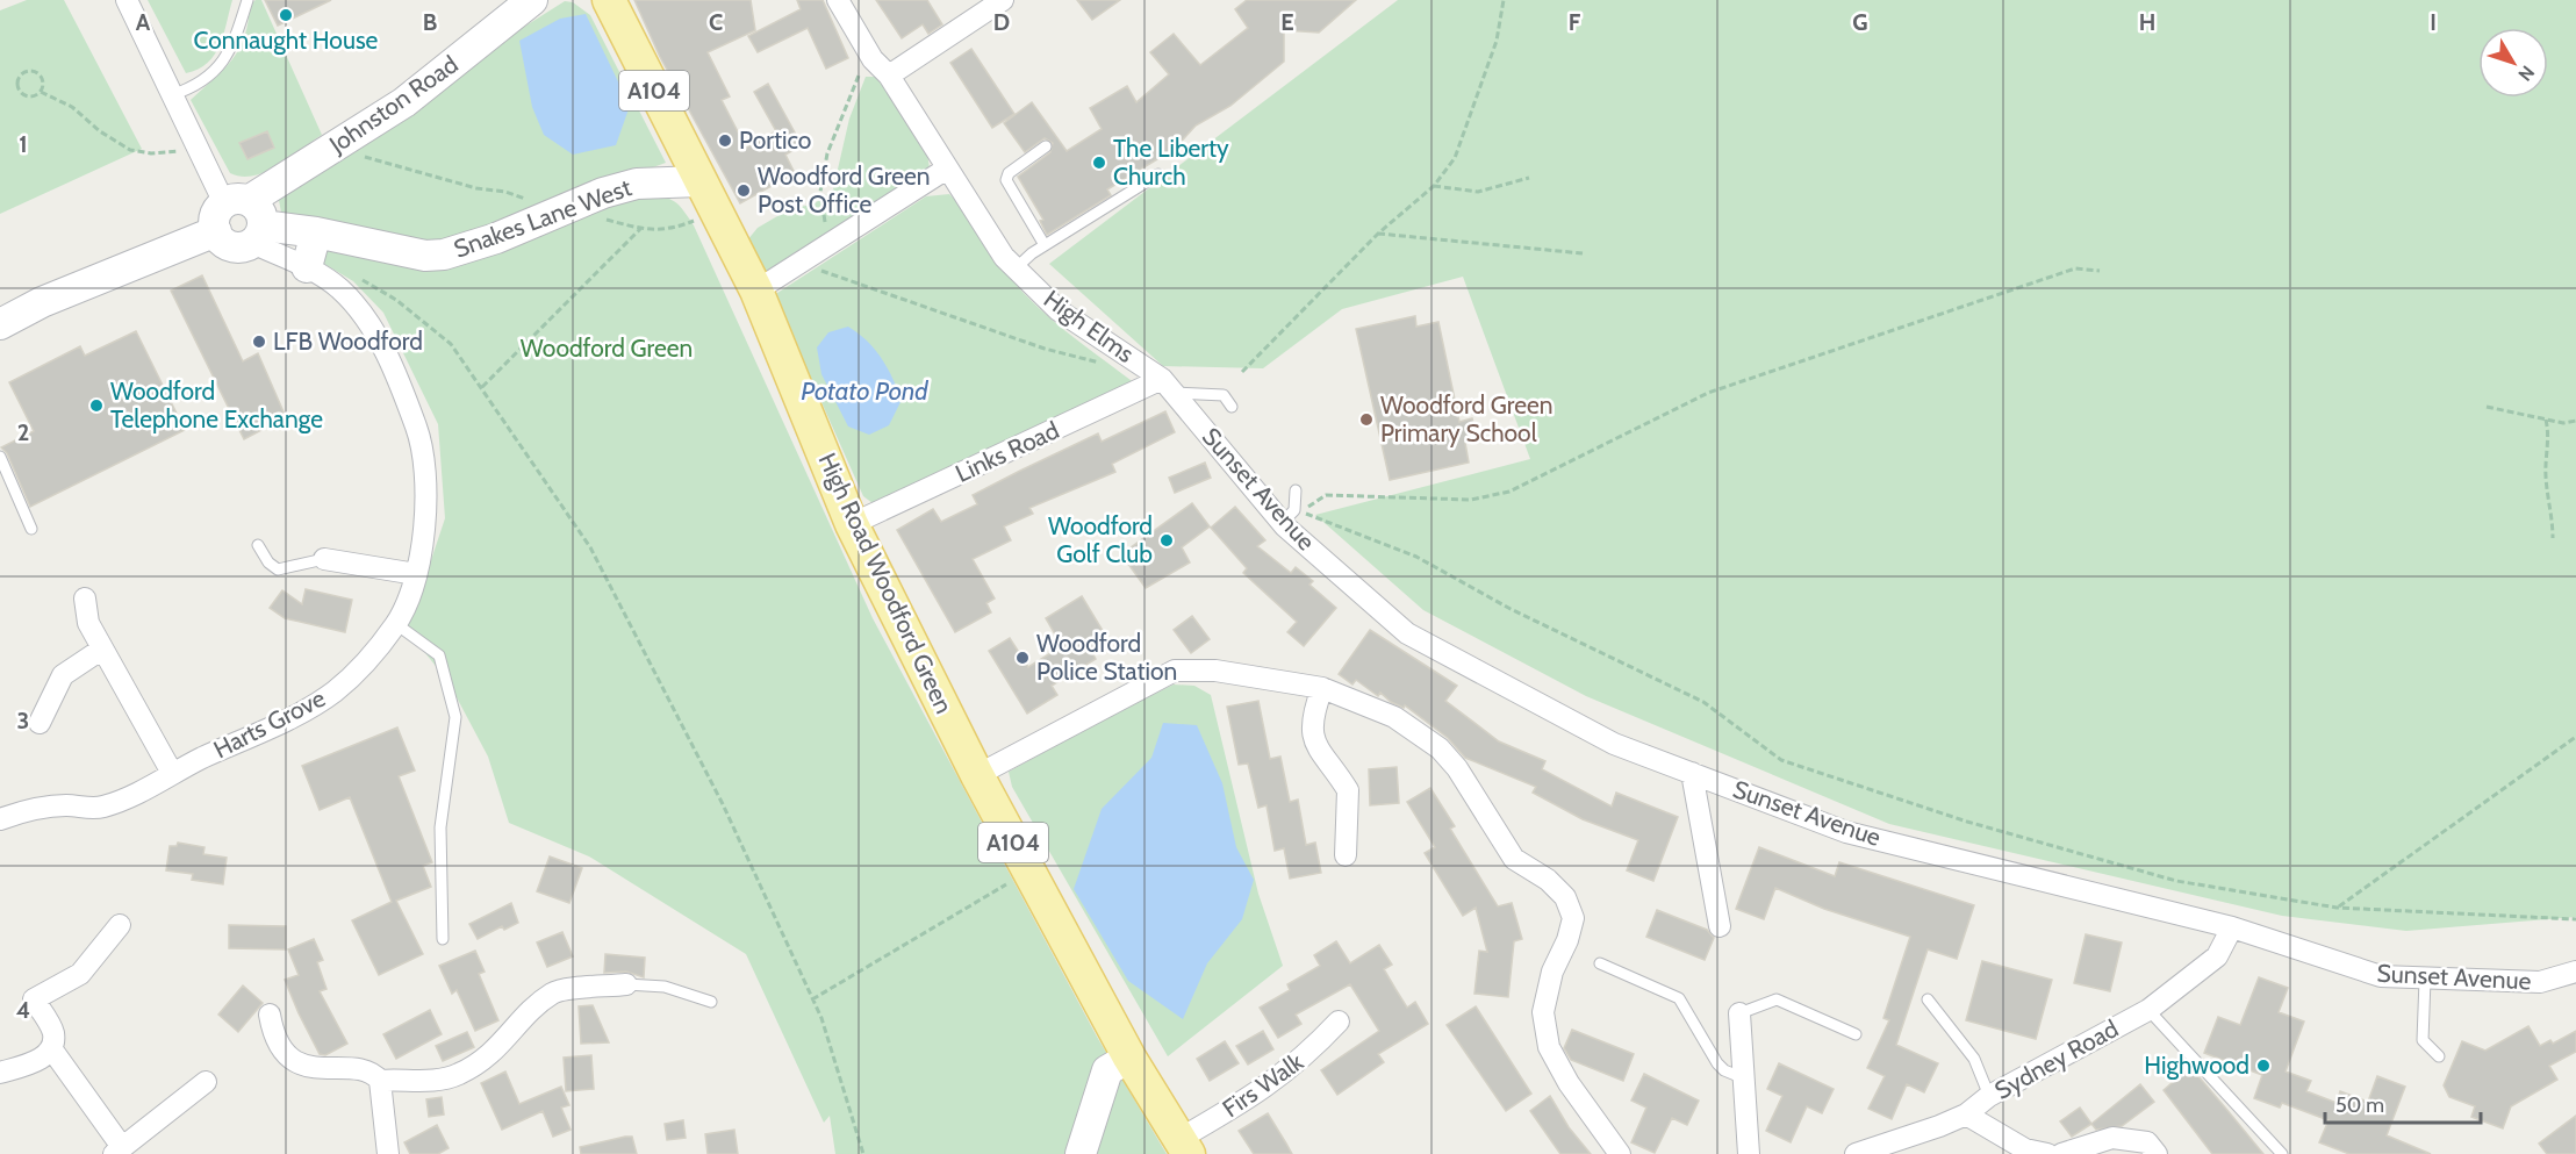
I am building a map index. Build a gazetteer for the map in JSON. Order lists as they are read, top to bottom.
{
  "streets": {
    "main road": ["A104", "High Road Woodford Green"],
    "street": [
      "Johnston Road",
      "Snakes Lane West",
      "High Elms",
      "Links Road",
      "Sunset Avenue",
      "Harts Grove",
      "Sydney Road",
      "Firs Walk"
    ]
  },
  "crossings": [
    ["Johnston Road", "Snakes Lane West"],
    ["Johnston Road", "Harts Grove"],
    ["Snakes Lane West", "High Road Woodford Green"],
    ["Snakes Lane West", "Harts Grove"],
    ["High Elms", "Links Road"],
    ["High Elms", "Sunset Avenue"],
    ["Links Road", "Sunset Avenue"],
    ["Links Road", "High Road Woodford Green"],
    ["Sunset Avenue", "Sydney Road"],
    ["High Road Woodford Green", "Firs Walk"]
  ],
  "water": ["Potato Pond"],
  "parks": ["Woodford Green"],
  "places": [
    "Connaught House",
    "Portico",
    "The Liberty Church",
    "Woodford Green Post Office",
    "LFB Woodford",
    "Woodford Telephone Exchange",
    "Woodford Green Primary School",
    "Woodford Golf Club",
    "Woodford Police Station",
    "Highwood"
  ],
  "scale_bar": "50 m",
  "north": "bottom right",
  "grid": {
    "columns": [
      "A",
      "B",
      "C",
      "D",
      "E",
      "F",
      "G",
      "H",
      "I"
    ],
    "rows": [
      "1",
      "2",
      "3",
      "4"
    ]
  }
}
